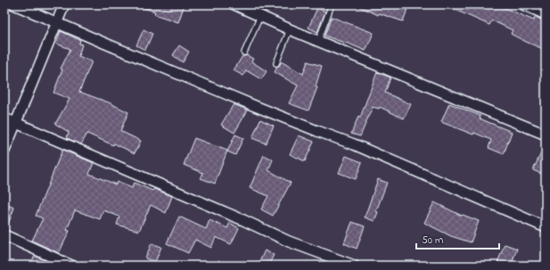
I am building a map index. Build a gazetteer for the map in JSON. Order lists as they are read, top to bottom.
{
  "scale_bar": "50 m"
}
